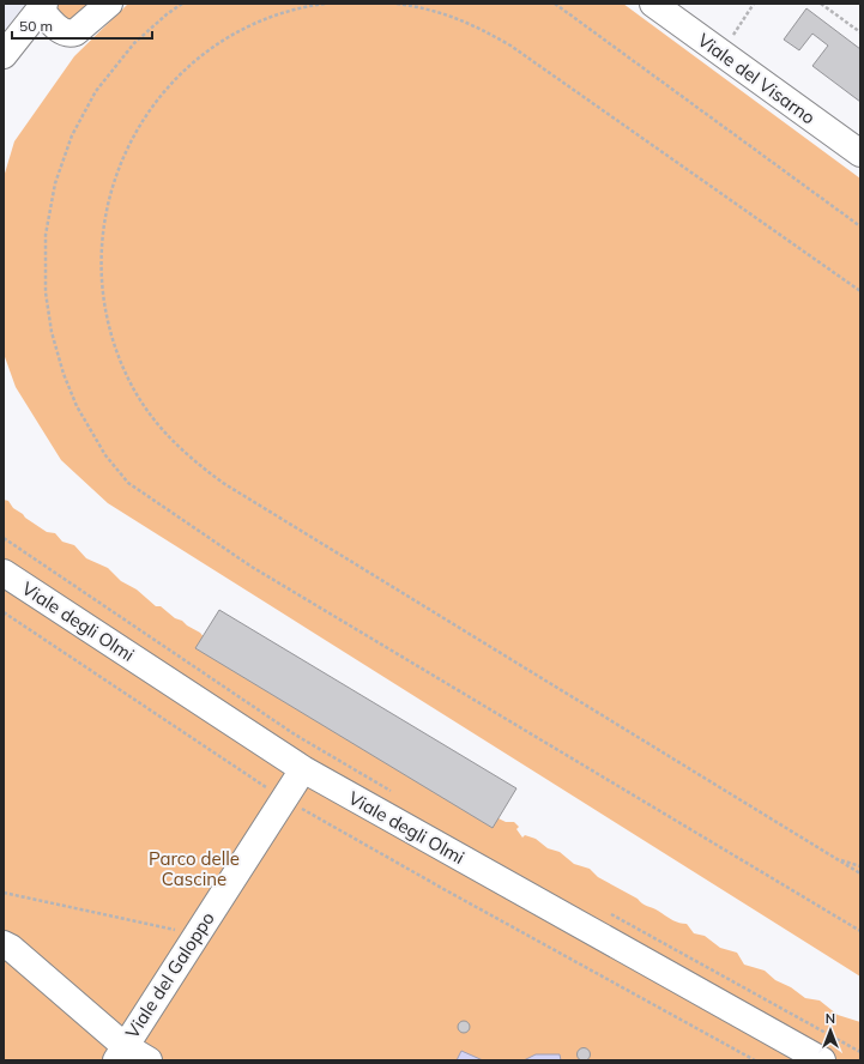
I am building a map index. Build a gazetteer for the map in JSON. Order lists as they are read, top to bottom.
{
  "streets": {
    "street": ["Viale del Visarno", "Viale degli Olmi", "Viale del Galoppo"]
  },
  "crossings": [
    ["Viale degli Olmi", "Viale del Galoppo"]
  ],
  "parks": ["Parco delle Cascine"],
  "scale_bar": "50 m",
  "north": "top"
}
